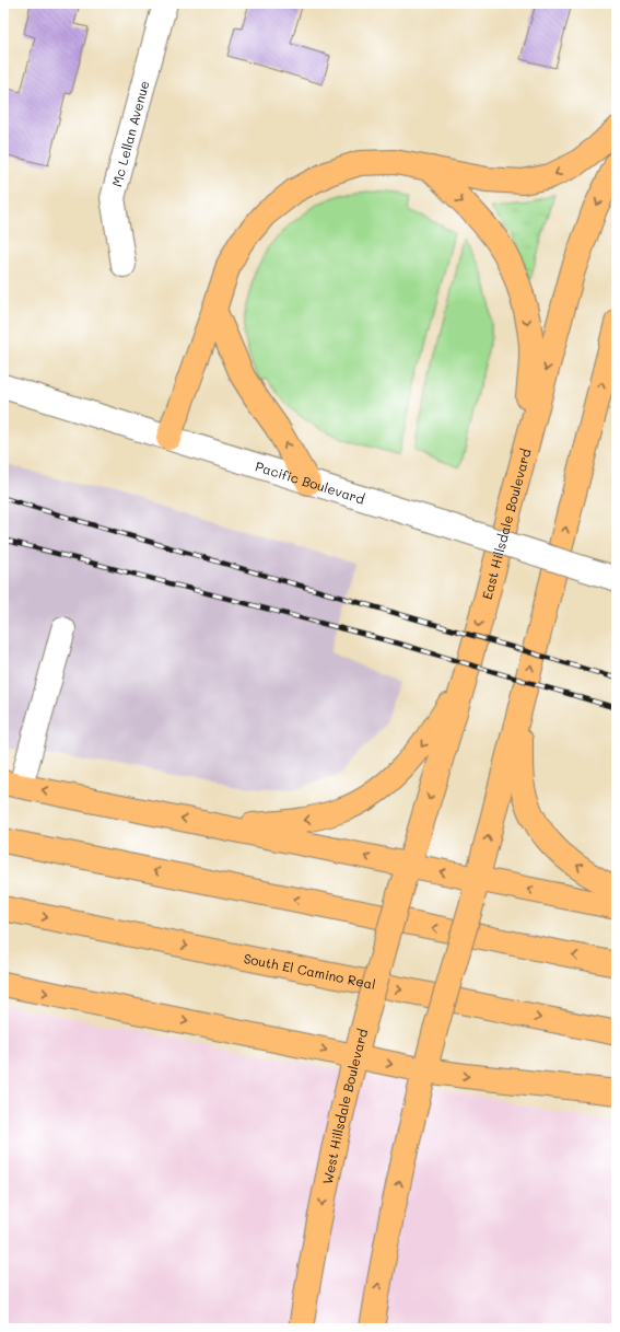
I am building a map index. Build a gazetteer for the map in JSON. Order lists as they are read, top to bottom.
{
  "streets": {
    "main road": ["East Hillsdale Boulevard", "South El Camino Real", "West Hillsdale Boulevard"],
    "street": ["Mc Lellan Avenue", "Pacific Boulevard"]
  },
  "crossings": [
    ["East Hillsdale Boulevard", "West Hillsdale Boulevard"]
  ]
}
